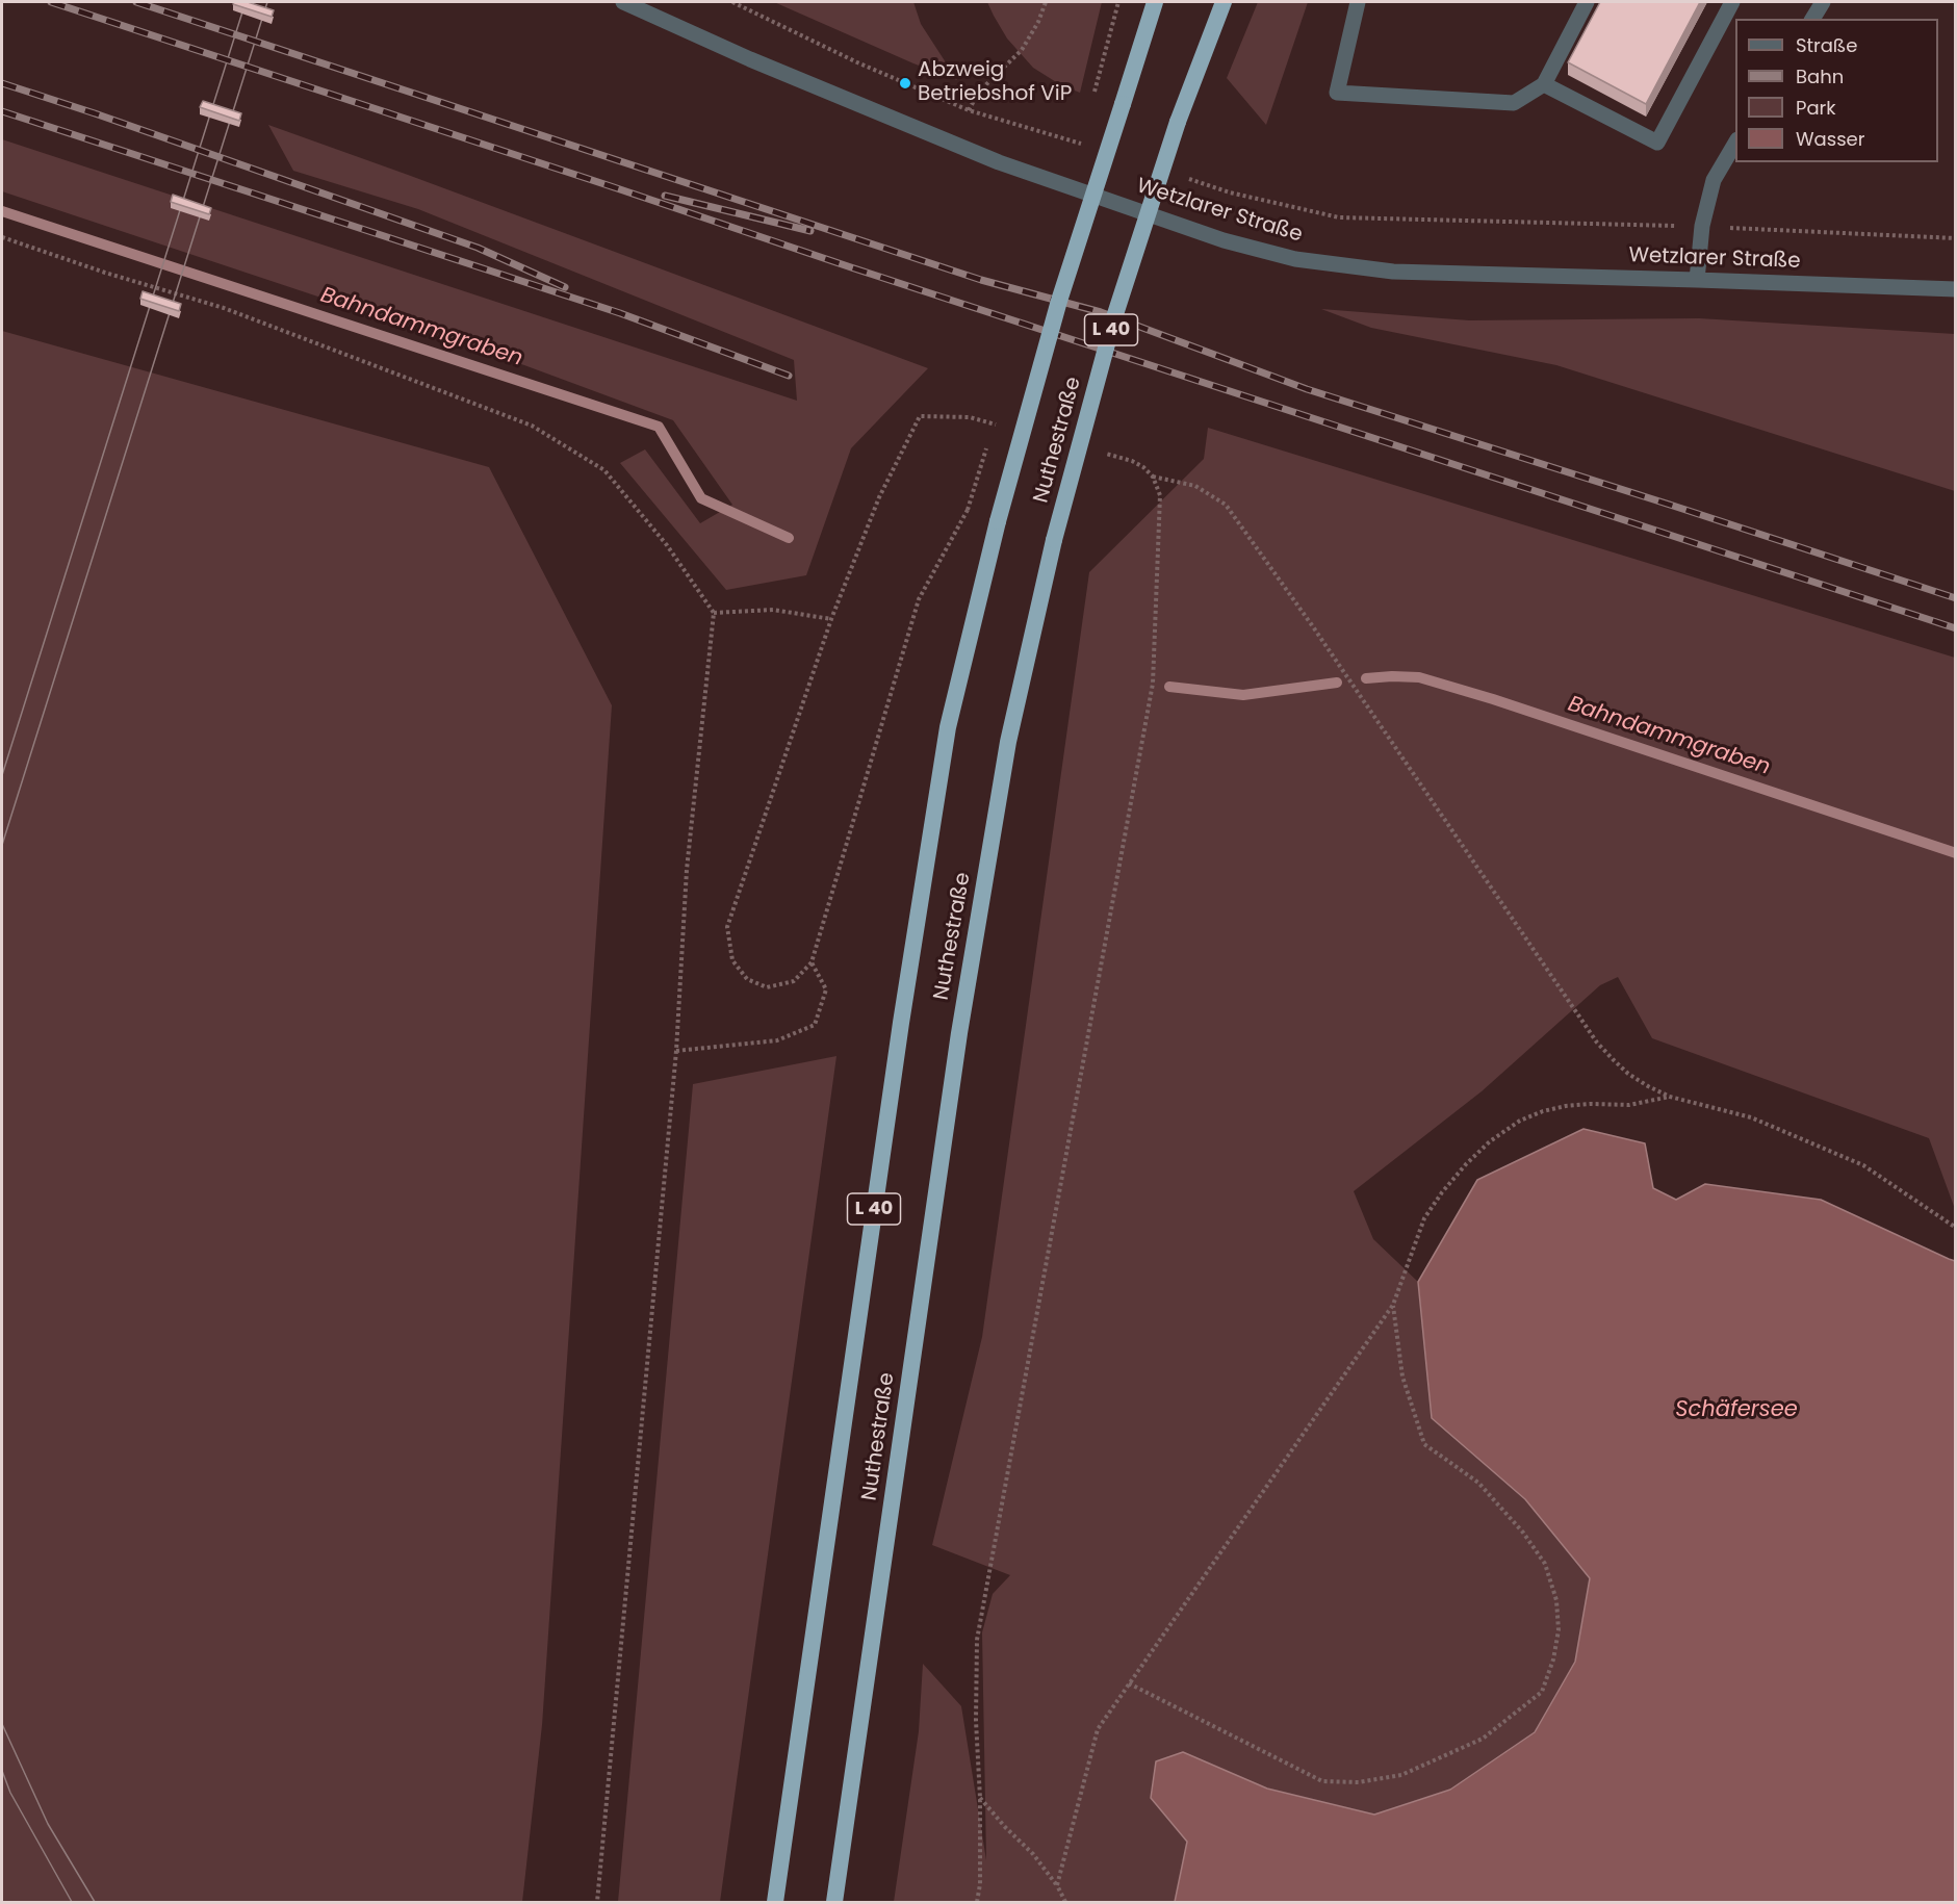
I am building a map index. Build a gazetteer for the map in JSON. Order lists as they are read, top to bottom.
{
  "streets": {
    "highway": ["L 40", "Nuthestraße"],
    "street": ["Wetzlarer Straße"]
  },
  "water": ["Bahndammgraben", "Schäfersee"],
  "places": ["Abzweig Betriebshof ViP"],
  "legend": [
    "Straße",
    "Bahn",
    "Park",
    "Wasser"
  ]
}
